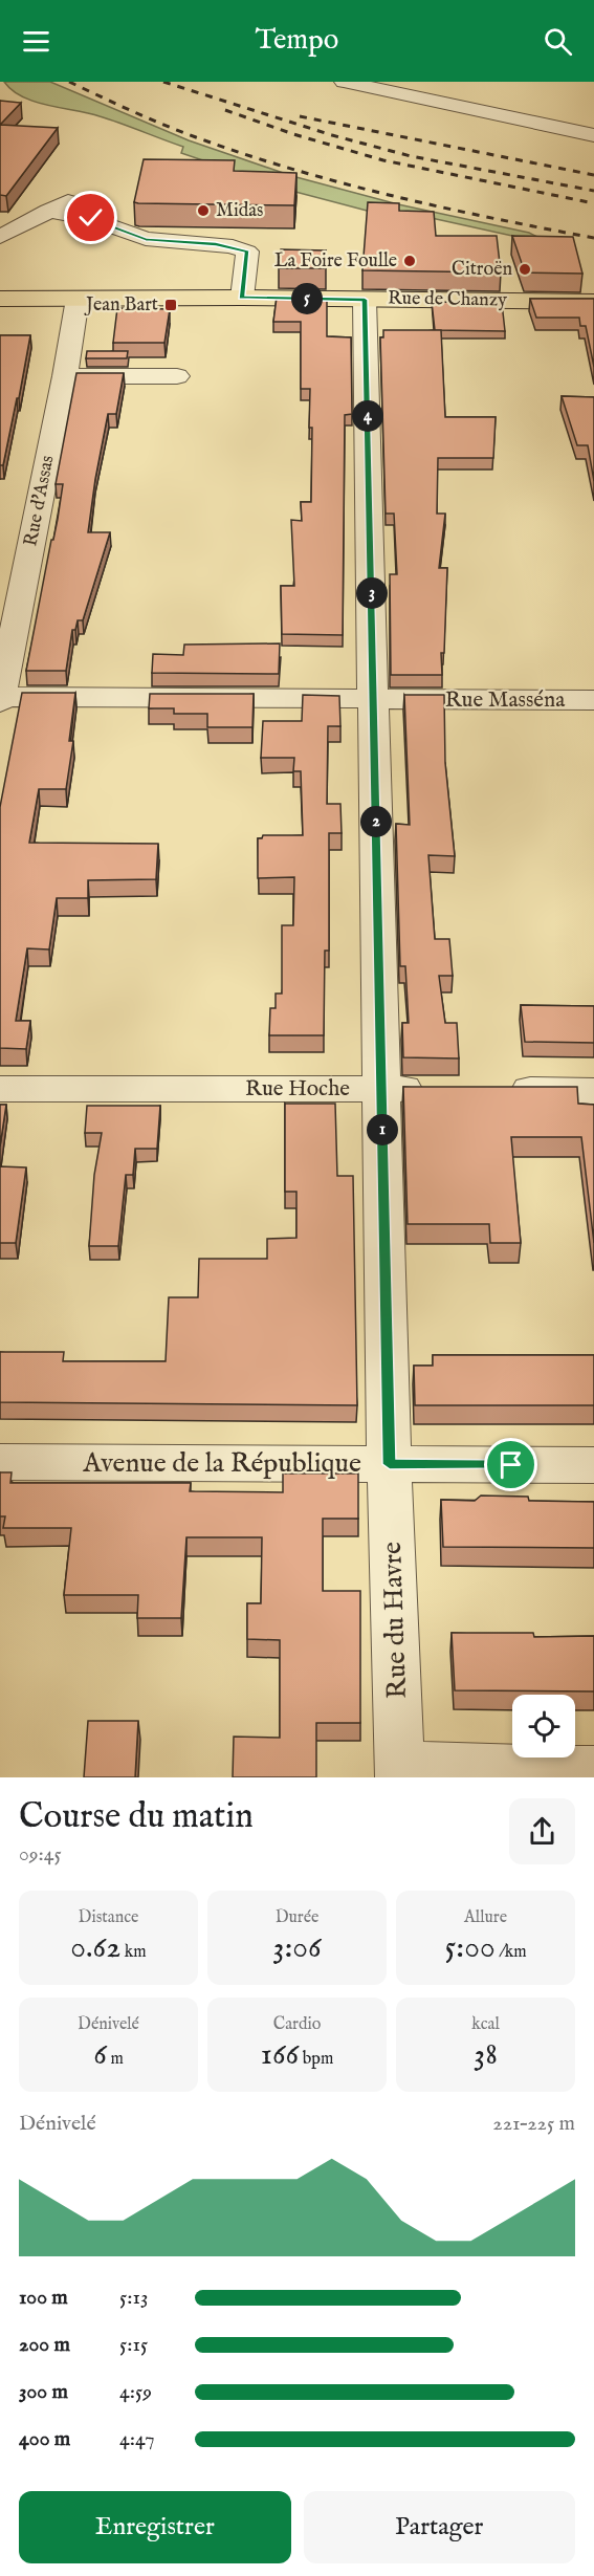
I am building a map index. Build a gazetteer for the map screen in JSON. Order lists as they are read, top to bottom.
{
  "streets": {
    "main road": ["Rue de Chanzy"],
    "street": [
      "Rue d'Assas",
      "Rue Masséna",
      "Rue Hoche",
      "Avenue de la République",
      "Rue du Havre"
    ]
  },
  "crossings": [
    ["Rue de Chanzy", "Rue d'Assas"],
    ["Rue de Chanzy", "Rue du Havre"],
    ["Rue d'Assas", "Rue Masséna"],
    ["Rue Masséna", "Rue du Havre"],
    ["Rue Hoche", "Rue du Havre"],
    ["Avenue de la République", "Rue du Havre"]
  ],
  "places": {
    "other": ["Midas", "La Foire Foulle", "Citroën"],
    "transit": ["Jean Bart"]
  },
  "page": {
    "header": "Tempo",
    "pins": [
      "5",
      "4",
      "3",
      "2",
      "1"
    ],
    "heading": ["Course du matin", "09:45"],
    "stats": [
      ["Distance", "0.62 km"],
      ["Durée", "3:06"],
      ["Allure", "5:00 /km"],
      ["Dénivelé", "6 m"],
      ["Cardio", "166 bpm"],
      ["kcal", "38"]
    ],
    "chart": ["Dénivelé", "221–225 m"],
    "list": [
      {
        "name": "100 m",
        "note": "5:13"
      },
      {
        "name": "200 m",
        "note": "5:15"
      },
      {
        "name": "300 m",
        "note": "4:59"
      },
      {
        "name": "400 m",
        "note": "4:47"
      }
    ],
    "buttons": ["Enregistrer", "Partager"]
  }
}
